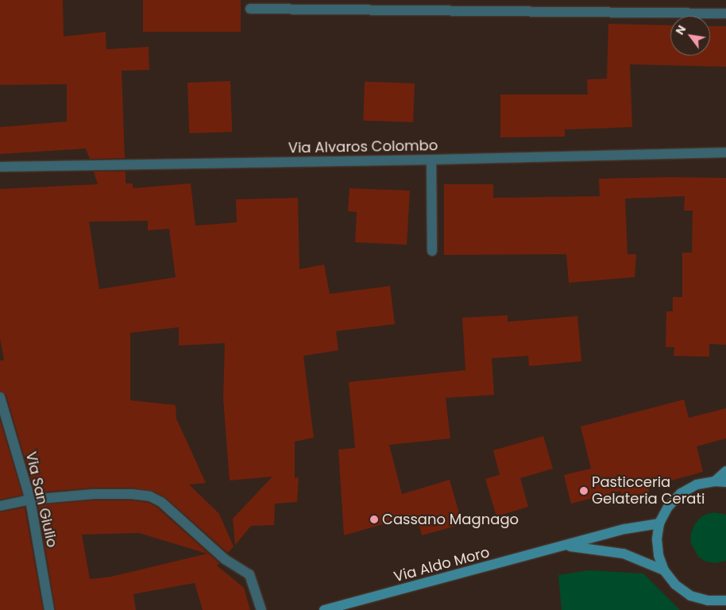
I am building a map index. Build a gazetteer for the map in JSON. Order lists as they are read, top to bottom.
{
  "streets": {
    "street": ["Via Alvaros Colombo", "Via San Giulio", "Via Aldo Moro"]
  },
  "places": ["Pasticceria Gelateria Cerati", "Cassano Magnago"],
  "north": "top left"
}
